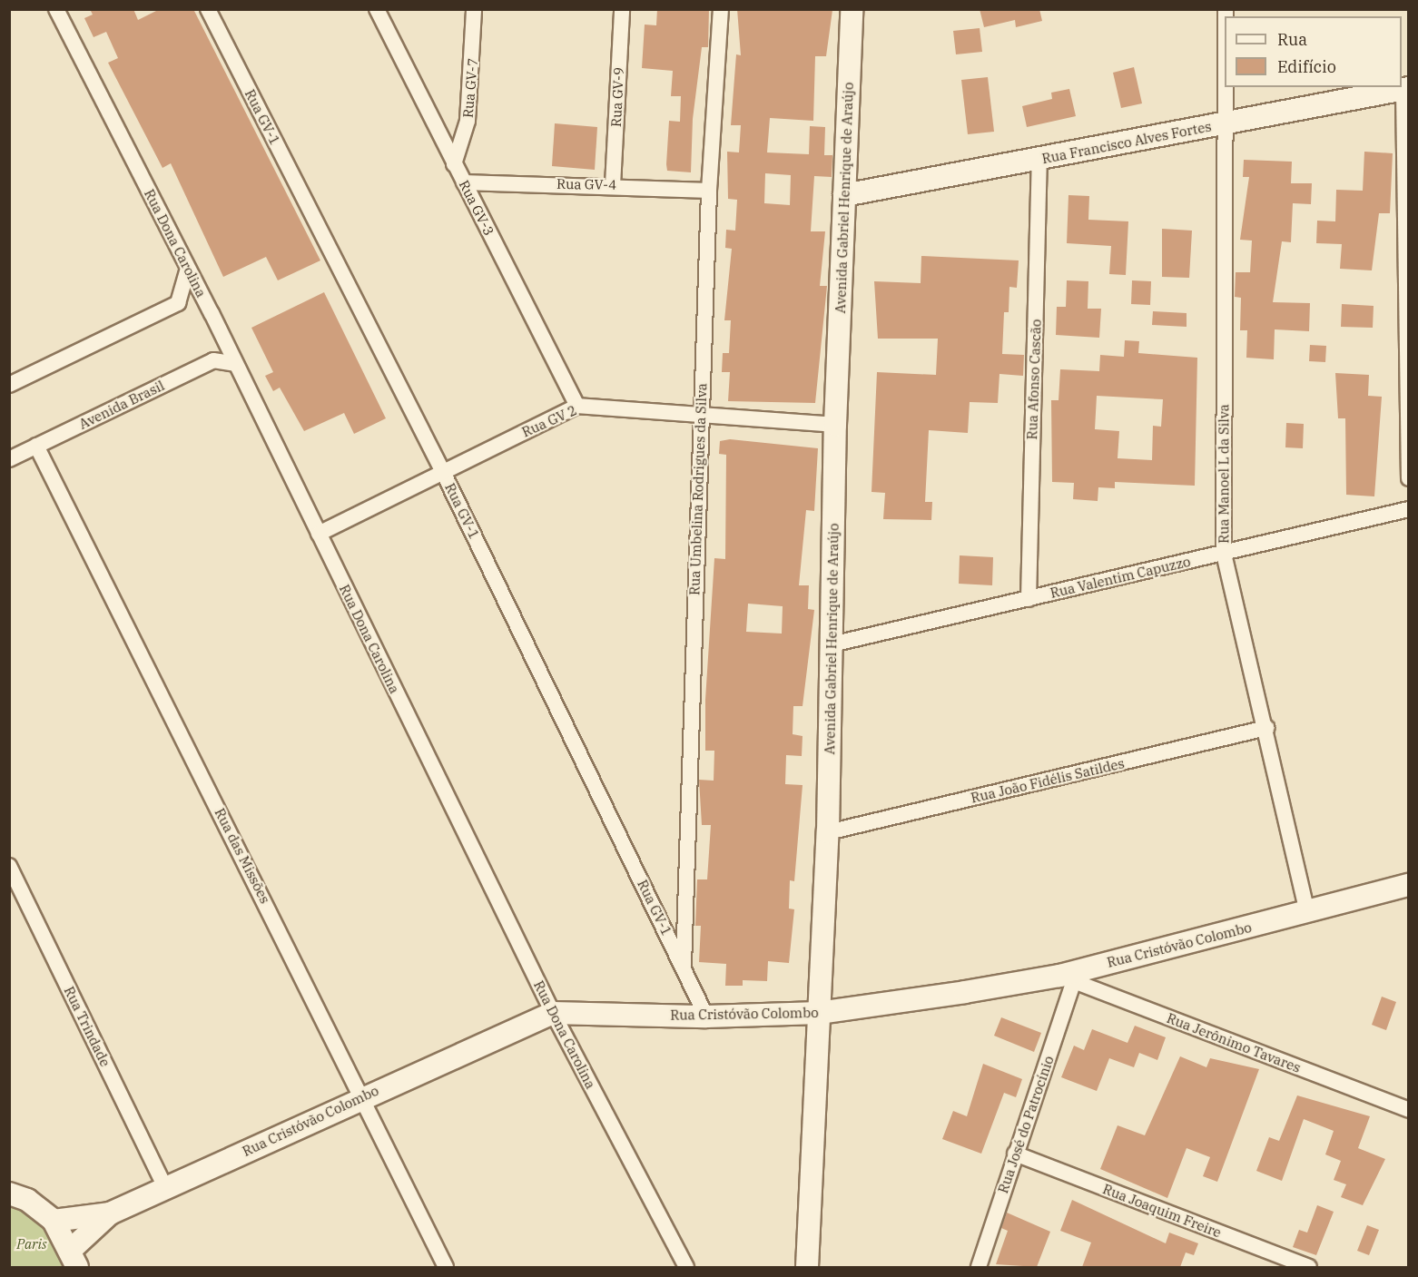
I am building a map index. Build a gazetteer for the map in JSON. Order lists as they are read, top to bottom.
{
  "streets": {
    "street": [
      "Rua GV-7",
      "Rua GV-9",
      "Rua GV-1",
      "Rua Francisco Alves Fortes",
      "Rua GV-4",
      "Avenida Gabriel Henrique de Araújo",
      "Rua GV-3",
      "Rua Dona Carolina",
      "Rua Afonso Cascão",
      "Avenida Brasil",
      "Rua GV 2",
      "Rua Manoel L da Silva",
      "Rua Umbelina Rodrigues da Silva",
      "Rua Valentim Capuzzo",
      "Rua João Fidélis Satildes",
      "Rua das Missões",
      "Rua Cristóvão Colombo",
      "Rua Trindade",
      "Rua Jerônimo Tavares",
      "Rua José do Patrocínio",
      "Rua Joaquim Freire"
    ]
  },
  "crossings": [
    ["Rua GV-7", "Rua GV-3"],
    ["Rua GV-9", "Rua GV-4"],
    ["Rua GV-1", "Rua GV 2"],
    ["Rua GV-1", "Rua Umbelina Rodrigues da Silva"],
    ["Rua GV-1", "Rua Cristóvão Colombo"],
    ["Rua Francisco Alves Fortes", "Avenida Gabriel Henrique de Araújo"],
    ["Rua Francisco Alves Fortes", "Rua Afonso Cascão"],
    ["Rua Francisco Alves Fortes", "Rua Manoel L da Silva"],
    ["Rua GV-4", "Rua GV-3"],
    ["Rua GV-4", "Rua Umbelina Rodrigues da Silva"],
    ["Avenida Gabriel Henrique de Araújo", "Rua GV 2"],
    ["Avenida Gabriel Henrique de Araújo", "Rua Valentim Capuzzo"],
    ["Avenida Gabriel Henrique de Araújo", "Rua João Fidélis Satildes"],
    ["Avenida Gabriel Henrique de Araújo", "Rua Cristóvão Colombo"],
    ["Rua GV-3", "Rua GV 2"],
    ["Rua Dona Carolina", "Avenida Brasil"],
    ["Rua Dona Carolina", "Rua GV 2"],
    ["Rua Dona Carolina", "Rua Cristóvão Colombo"],
    ["Rua Afonso Cascão", "Rua Valentim Capuzzo"],
    ["Avenida Brasil", "Rua das Missões"],
    ["Rua GV 2", "Rua Umbelina Rodrigues da Silva"],
    ["Rua Manoel L da Silva", "Rua Valentim Capuzzo"],
    ["Rua Manoel L da Silva", "Rua João Fidélis Satildes"],
    ["Rua Manoel L da Silva", "Rua Cristóvão Colombo"],
    ["Rua das Missões", "Rua Cristóvão Colombo"],
    ["Rua Cristóvão Colombo", "Rua Trindade"],
    ["Rua Cristóvão Colombo", "Rua Jerônimo Tavares"],
    ["Rua Cristóvão Colombo", "Rua José do Patrocínio"],
    ["Rua Jerônimo Tavares", "Rua José do Patrocínio"],
    ["Rua José do Patrocínio", "Rua Joaquim Freire"]
  ],
  "parks": ["Paris"],
  "legend": ["Rua", "Edifício"]
}
